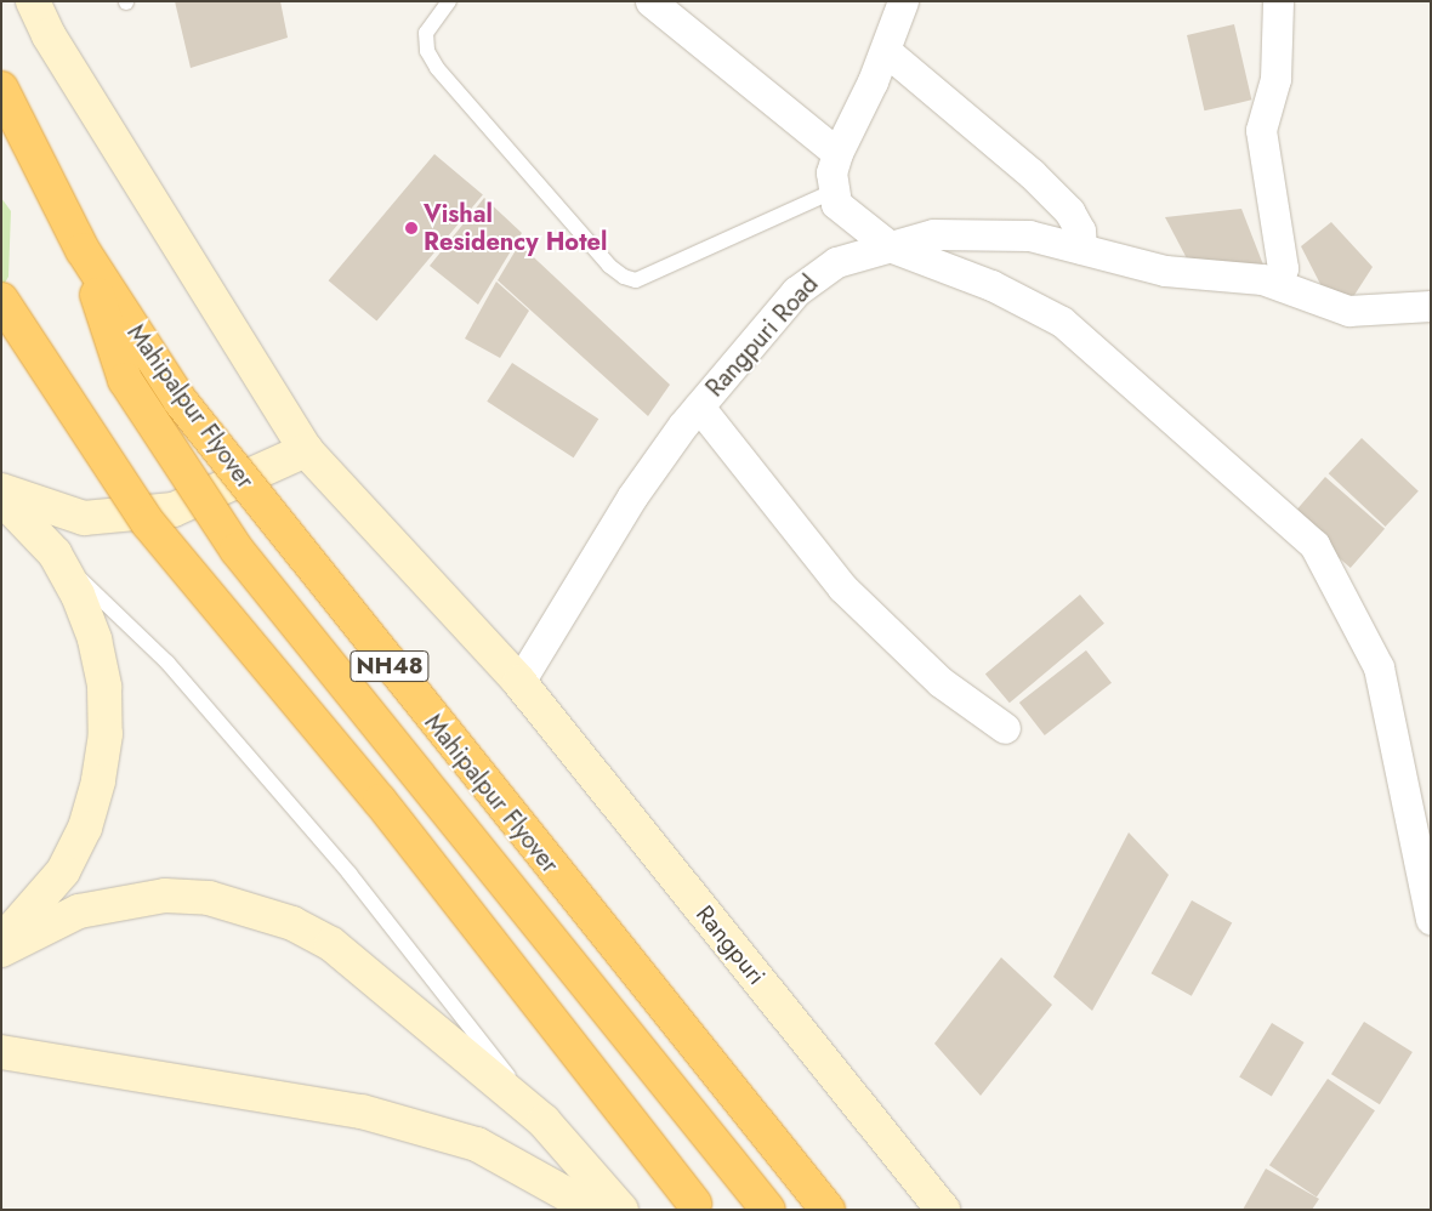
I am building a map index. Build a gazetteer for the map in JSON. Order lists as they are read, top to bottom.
{
  "streets": {
    "highway": ["Mahipalpur Flyover", "NH48"],
    "main road": ["Rangpuri"],
    "street": ["Rangpuri Road"]
  },
  "crossings": [
    ["Rangpuri Road", "Rangpuri"]
  ],
  "places": ["Vishal Residency Hotel"]
}
